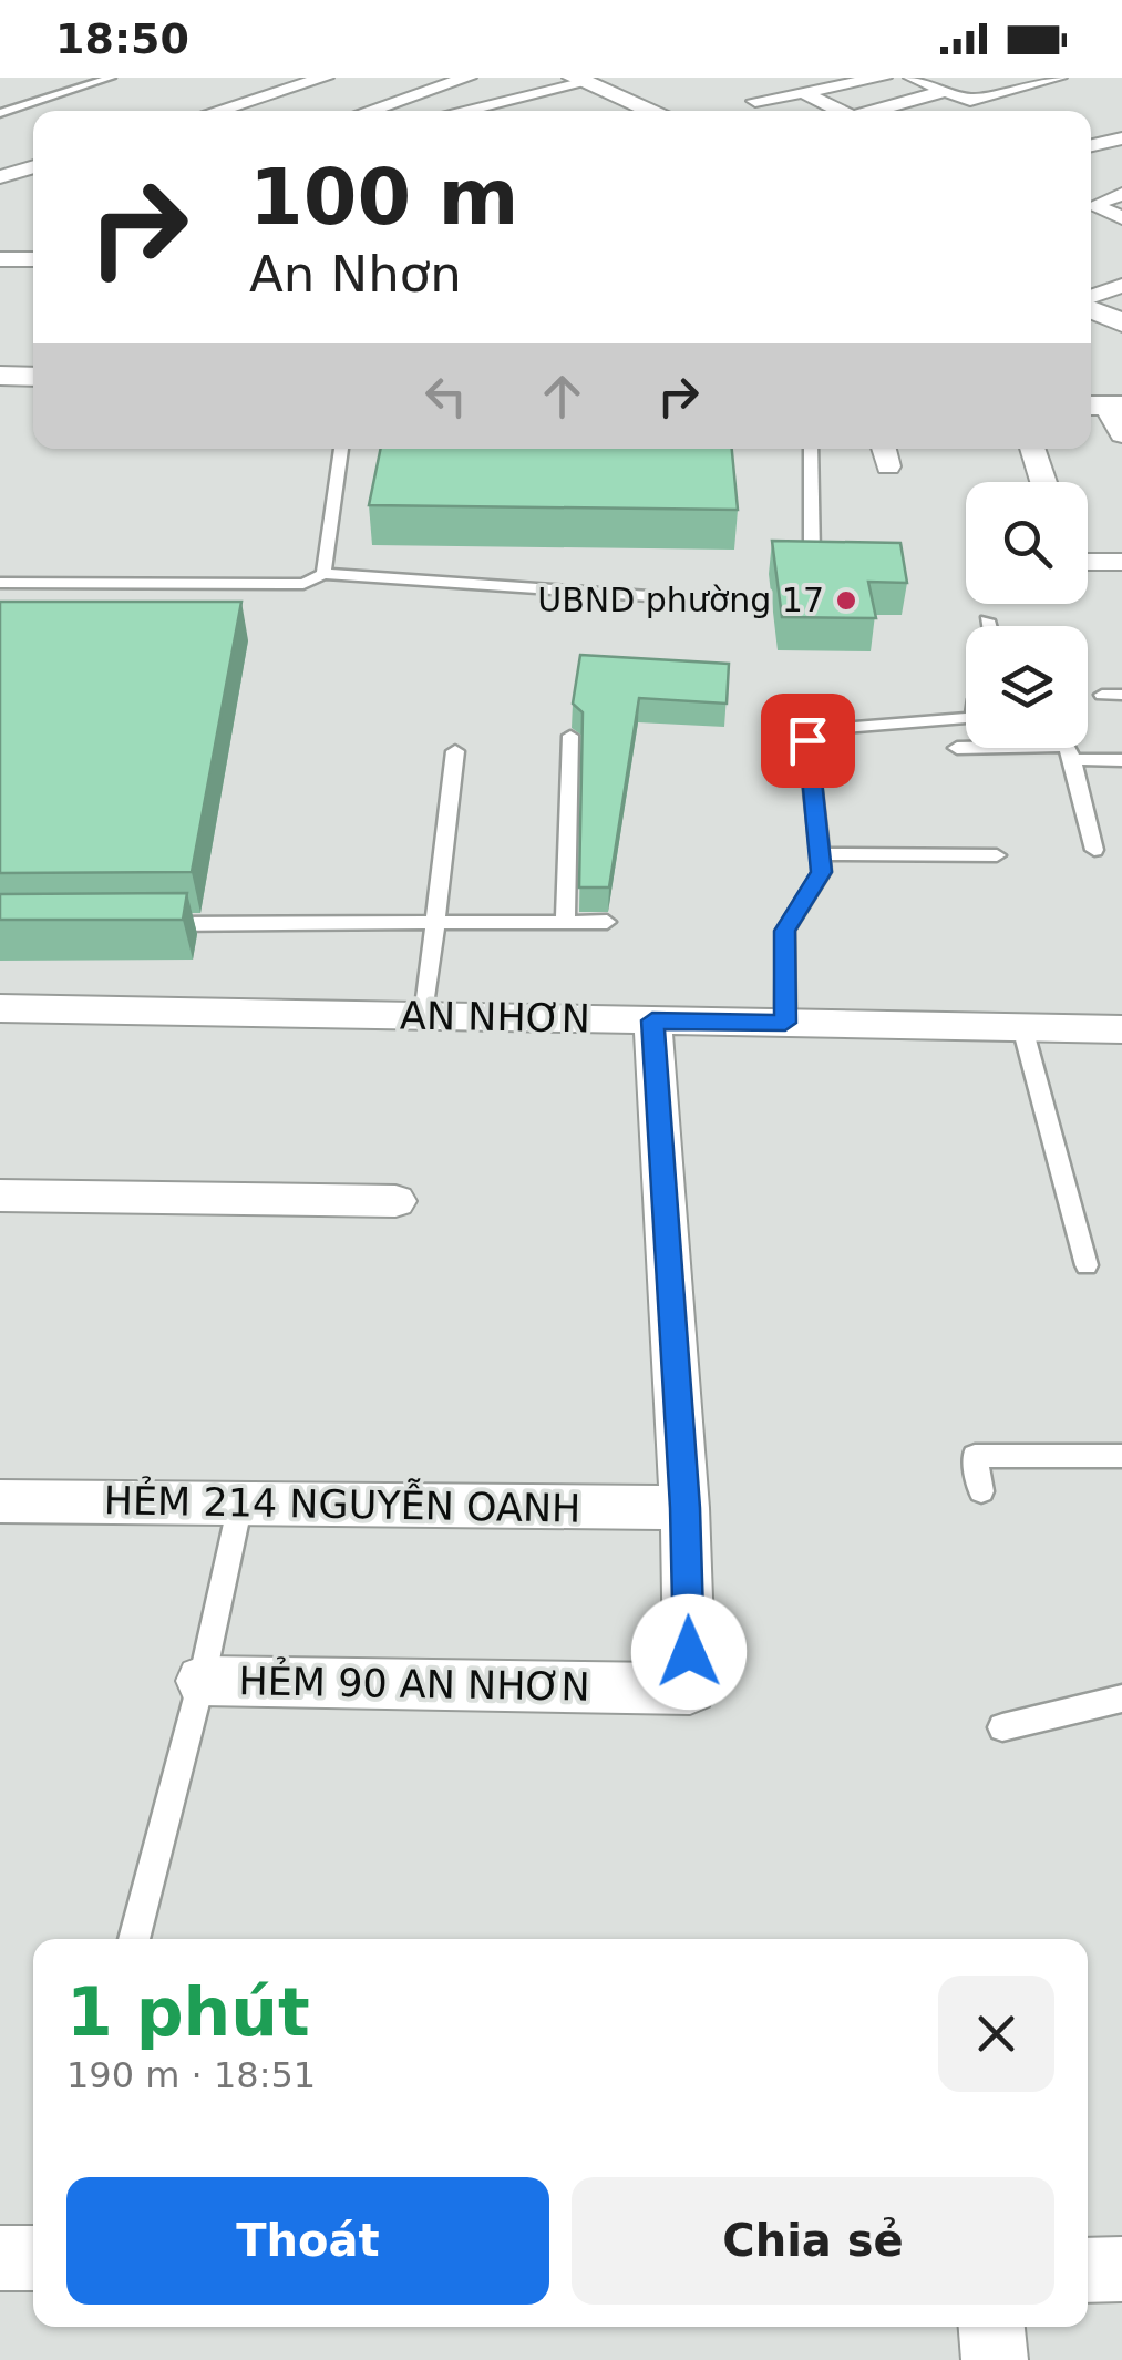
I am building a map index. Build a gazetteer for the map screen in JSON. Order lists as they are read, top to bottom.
{
  "streets": {
    "street": ["AN NHƠN", "HẺM 214 NGUYỄN OANH", "HẺM 90 AN NHƠN"]
  },
  "crossings": [
    ["AN NHƠN", "HẺM 90 AN NHƠN"],
    ["HẺM 214 NGUYỄN OANH", "HẺM 90 AN NHƠN"]
  ],
  "places": ["UBND phường 17"],
  "page": {
    "status": "18:50",
    "turn": ["100 m", "An Nhơn"],
    "heading": ["1 phút", "190 m · 18:51"],
    "buttons": ["Thoát", "Chia sẻ"]
  }
}
